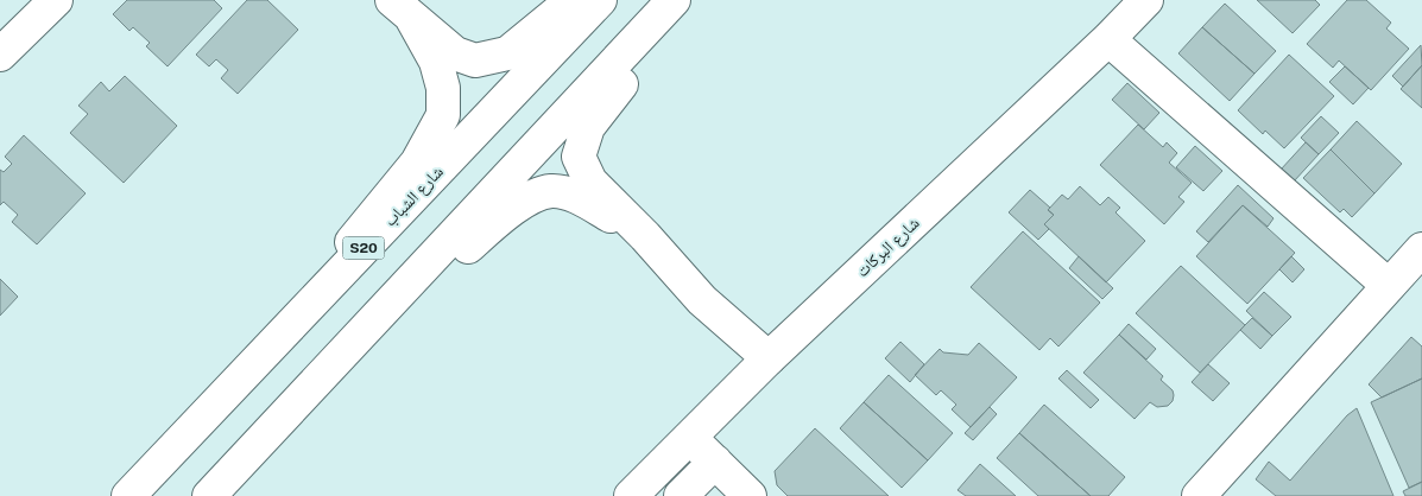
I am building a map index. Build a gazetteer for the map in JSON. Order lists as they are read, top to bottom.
{
  "streets": {
    "street": ["شارع الشباب", "شارع البركات", "S20"]
  }
}
